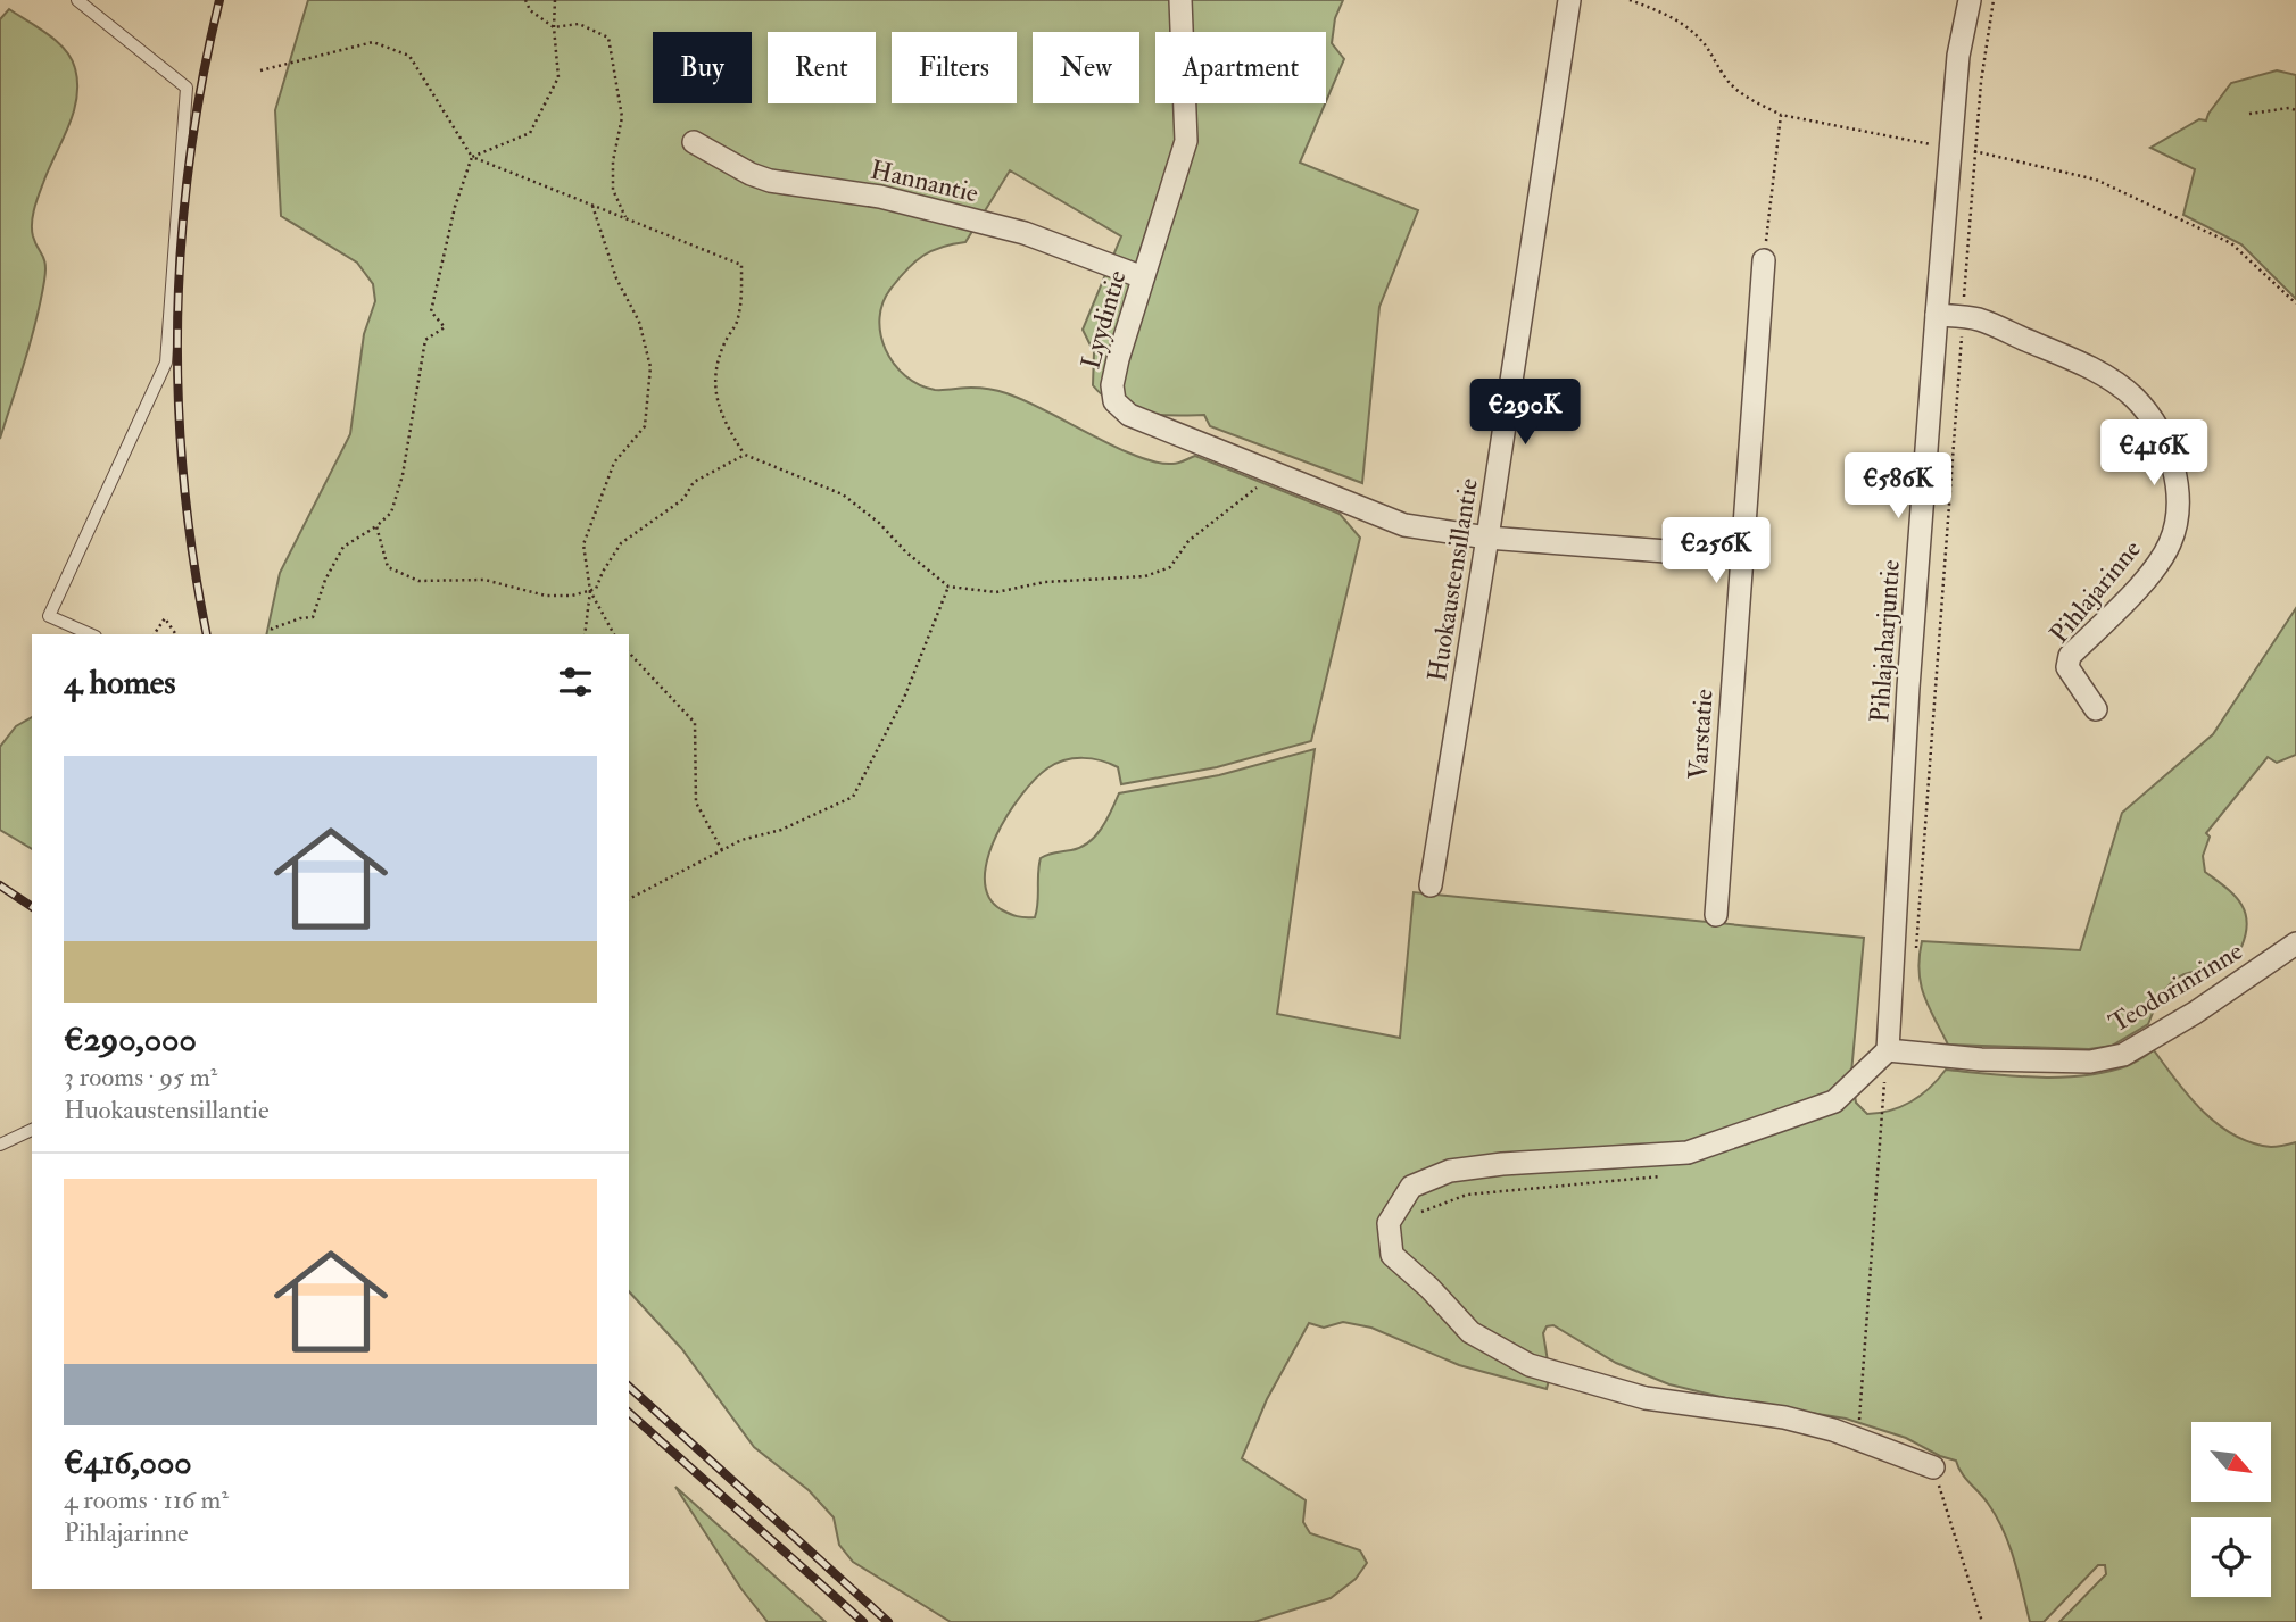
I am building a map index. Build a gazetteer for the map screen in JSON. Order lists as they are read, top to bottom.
{
  "streets": {
    "street": [
      "Hannantie",
      "Lyydintie",
      "Huokaustensillantie",
      "Pihlajarinne",
      "Pihlajaharjuntie",
      "Varstatie",
      "Teodorinrinne"
    ]
  },
  "crossings": [
    ["Hannantie", "Lyydintie"],
    ["Lyydintie", "Huokaustensillantie"],
    ["Pihlajarinne", "Pihlajaharjuntie"],
    ["Pihlajaharjuntie", "Teodorinrinne"]
  ],
  "north": "bottom right",
  "page": {
    "chip": [
      "Buy",
      "Rent",
      "Filters",
      "New",
      "Apartment"
    ],
    "price": [
      "€290K",
      "€416K",
      "€586K",
      "€256K"
    ],
    "heading": "4 homes",
    "list": [
      {
        "name": "€290,000",
        "note": "3 rooms · 95 m² · Huokaustensillantie"
      },
      {
        "name": "€416,000",
        "note": "4 rooms · 116 m² · Pihlajarinne"
      }
    ]
  }
}
